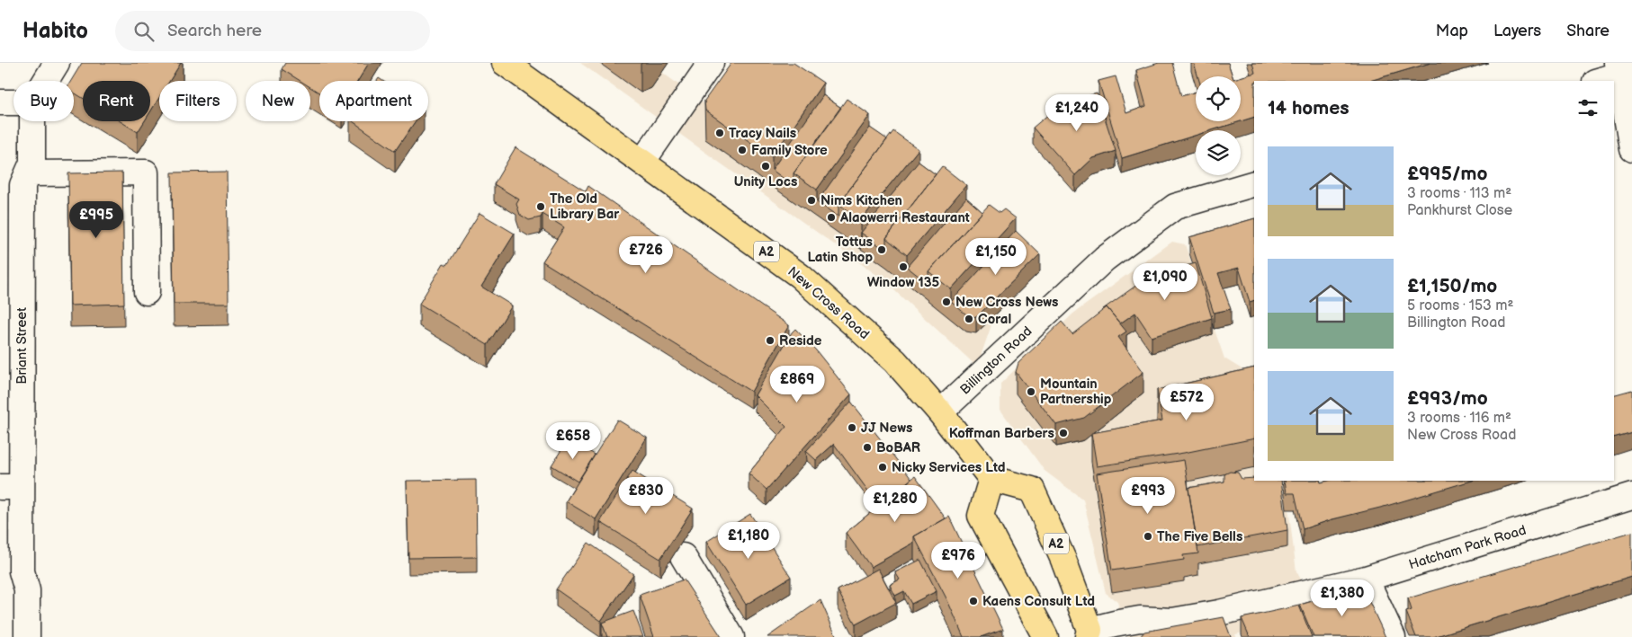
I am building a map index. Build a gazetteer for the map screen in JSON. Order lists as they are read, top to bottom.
{
  "streets": {
    "highway": ["A2", "New Cross Road"],
    "street": ["Briant Street", "Billington Road", "Hatcham Park Road"]
  },
  "crossings": [
    ["A2", "New Cross Road"],
    ["A2", "Hatcham Park Road"],
    ["New Cross Road", "Billington Road"]
  ],
  "places": [
    "Tracy Nails",
    "Family Store",
    "Unity Locs",
    "Nims Kitchen",
    "The Old Library Bar",
    "Alaowerri Restaurant",
    "Tottus Latin Shop",
    "Window 135",
    "New Cross News",
    "Coral",
    "Reside",
    "Mountain Partnership",
    "JJ News",
    "Koffman Barbers",
    "BoBAR",
    "Nicky Services Ltd",
    "The Five Bells",
    "Kaens Consult Ltd"
  ],
  "page": {
    "header": "Habito",
    "search": "Search here",
    "nav": ["Map", "Layers", "Share"],
    "chip": [
      "Buy",
      "Rent",
      "Filters",
      "New",
      "Apartment"
    ],
    "heading": "14 homes",
    "price": [
      "£1,240",
      "£995",
      "£726",
      "£1,150",
      "£1,090",
      "£869",
      "£572",
      "£658",
      "£830",
      "£993",
      "£1,280",
      "£1,180",
      "£976",
      "£1,380"
    ],
    "list": [
      {
        "name": "£995/mo",
        "note": "3 rooms · 113 m² · Pankhurst Close"
      },
      {
        "name": "£1,150/mo",
        "note": "5 rooms · 153 m² · Billington Road"
      },
      {
        "name": "£993/mo",
        "note": "3 rooms · 116 m² · New Cross Road"
      }
    ]
  }
}
